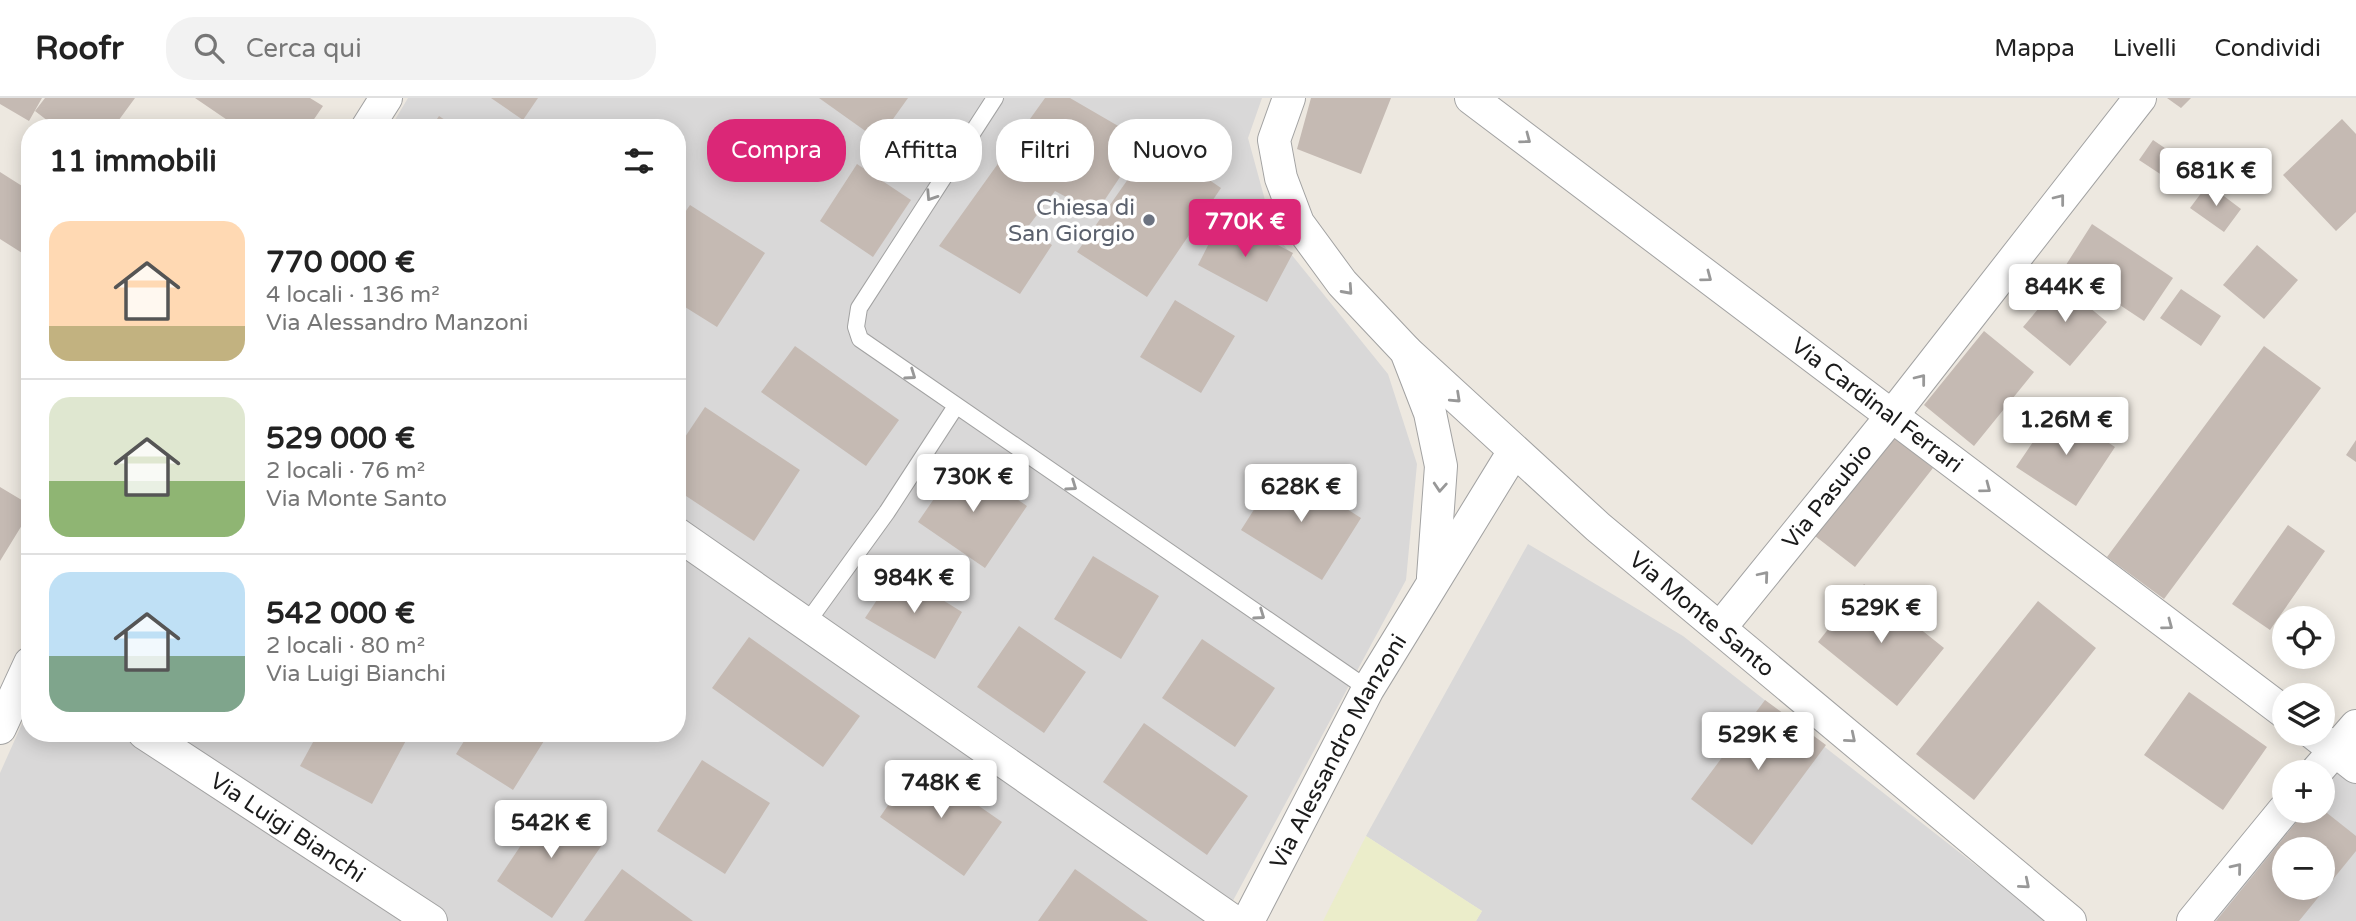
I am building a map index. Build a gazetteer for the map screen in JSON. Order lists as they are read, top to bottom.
{
  "streets": {
    "street": [
      "Via Cardinal Ferrari",
      "Via Pasubio",
      "Via Monte Santo",
      "Via Alessandro Manzoni",
      "Via Luigi Bianchi"
    ]
  },
  "crossings": [
    ["Via Cardinal Ferrari", "Via Pasubio"],
    ["Via Pasubio", "Via Monte Santo"],
    ["Via Monte Santo", "Via Alessandro Manzoni"]
  ],
  "one_way": [
    "Via Cardinal Ferrari",
    "Via Pasubio",
    "Via Monte Santo",
    "Via Alessandro Manzoni"
  ],
  "places": ["Chiesa di San Giorgio"],
  "page": {
    "header": "Roofr",
    "search": "Cerca qui",
    "nav": ["Mappa", "Livelli", "Condividi"],
    "chip": [
      "Compra",
      "Affitta",
      "Filtri",
      "Nuovo"
    ],
    "heading": "11 immobili",
    "price": [
      "681K €",
      "770K €",
      "844K €",
      "1.26M €",
      "730K €",
      "628K €",
      "984K €",
      "529K €",
      "529K €",
      "748K €",
      "542K €"
    ],
    "list": [
      {
        "name": "770 000 €",
        "note": "4 locali · 136 m² · Via Alessandro Manzoni"
      },
      {
        "name": "529 000 €",
        "note": "2 locali · 76 m² · Via Monte Santo"
      },
      {
        "name": "542 000 €",
        "note": "2 locali · 80 m² · Via Luigi Bianchi"
      }
    ],
    "map_buttons": ["+", "−"]
  }
}
